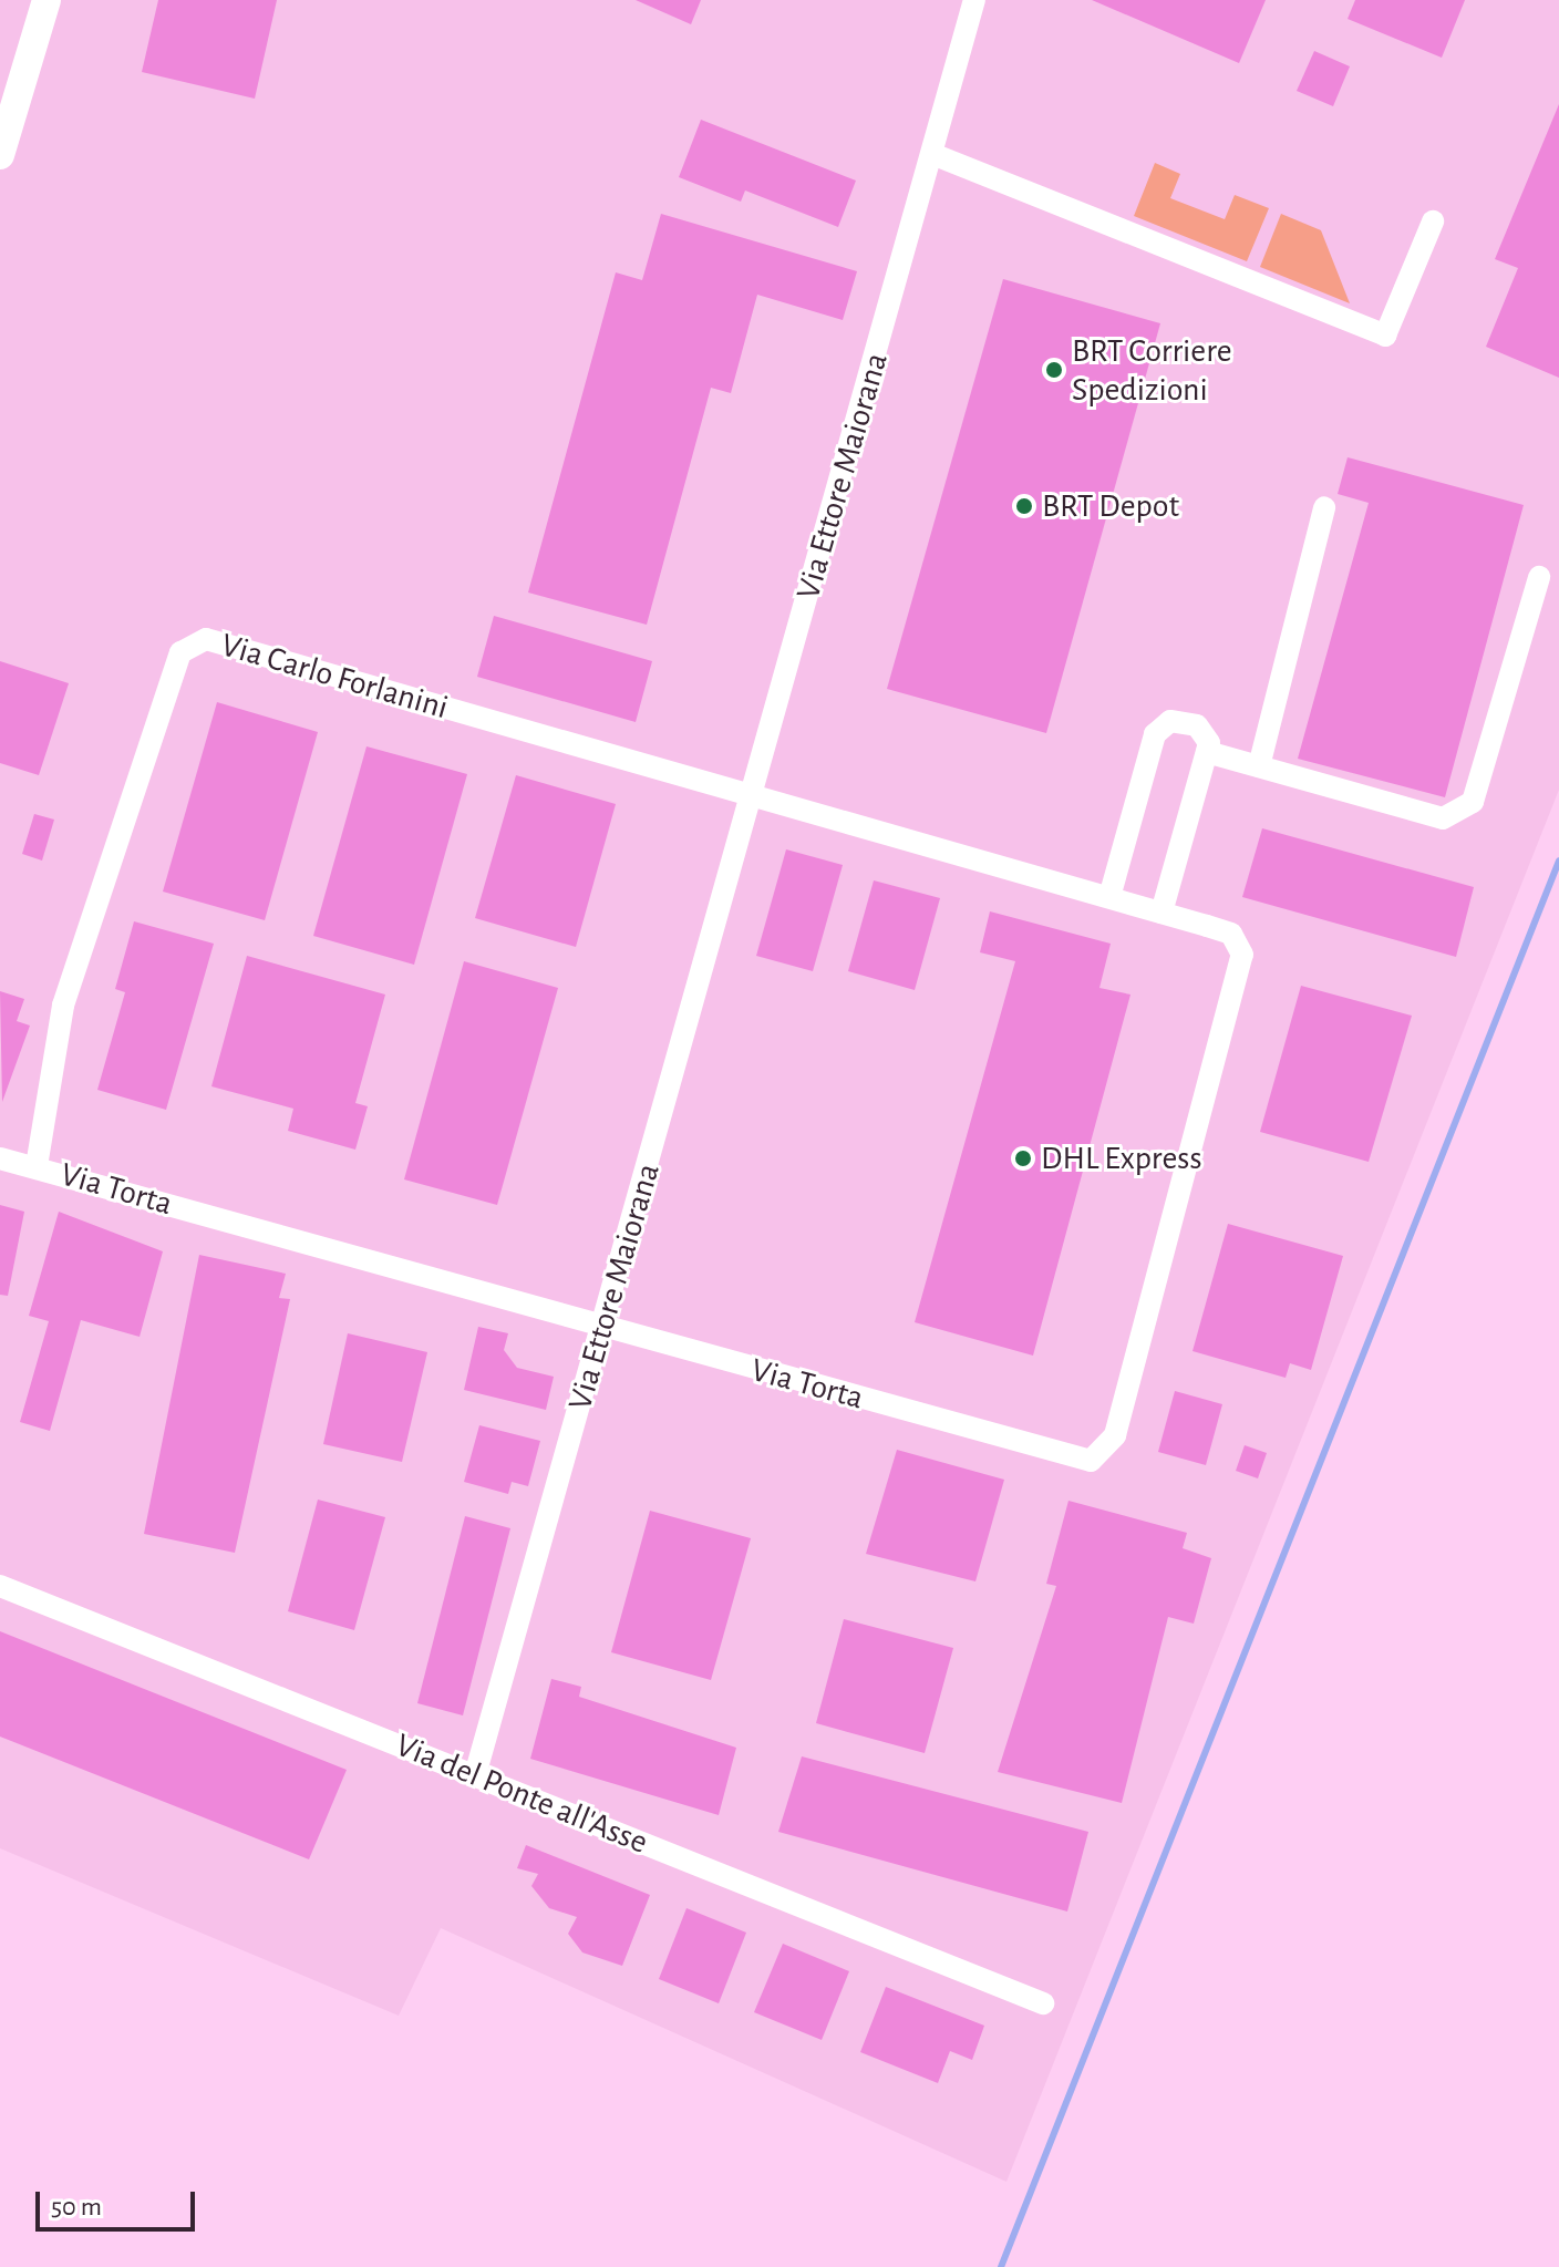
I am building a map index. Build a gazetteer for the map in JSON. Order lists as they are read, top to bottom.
{
  "streets": {
    "street": [
      "Via Ettore Maiorana",
      "Via Carlo Forlanini",
      "Via Torta",
      "Via del Ponte all'Asse"
    ]
  },
  "crossings": [
    ["Via Ettore Maiorana", "Via Carlo Forlanini"],
    ["Via Ettore Maiorana", "Via Torta"],
    ["Via Ettore Maiorana", "Via del Ponte all'Asse"],
    ["Via Carlo Forlanini", "Via Torta"]
  ],
  "places": ["BRT Corriere Spedizioni", "BRT Depot", "DHL Express"],
  "scale_bar": "50 m"
}
